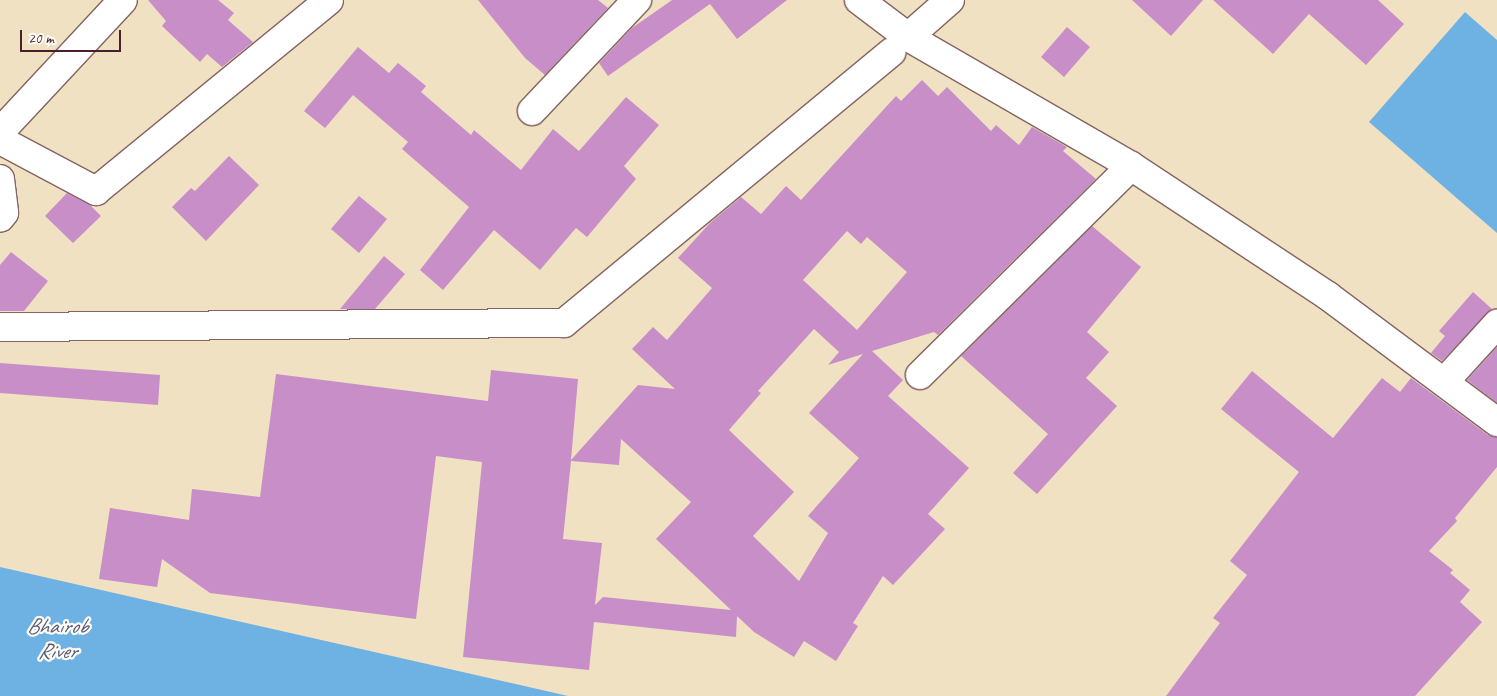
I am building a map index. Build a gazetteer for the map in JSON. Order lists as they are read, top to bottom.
{
  "water": ["Bhairob River"],
  "scale_bar": "20 m"
}
